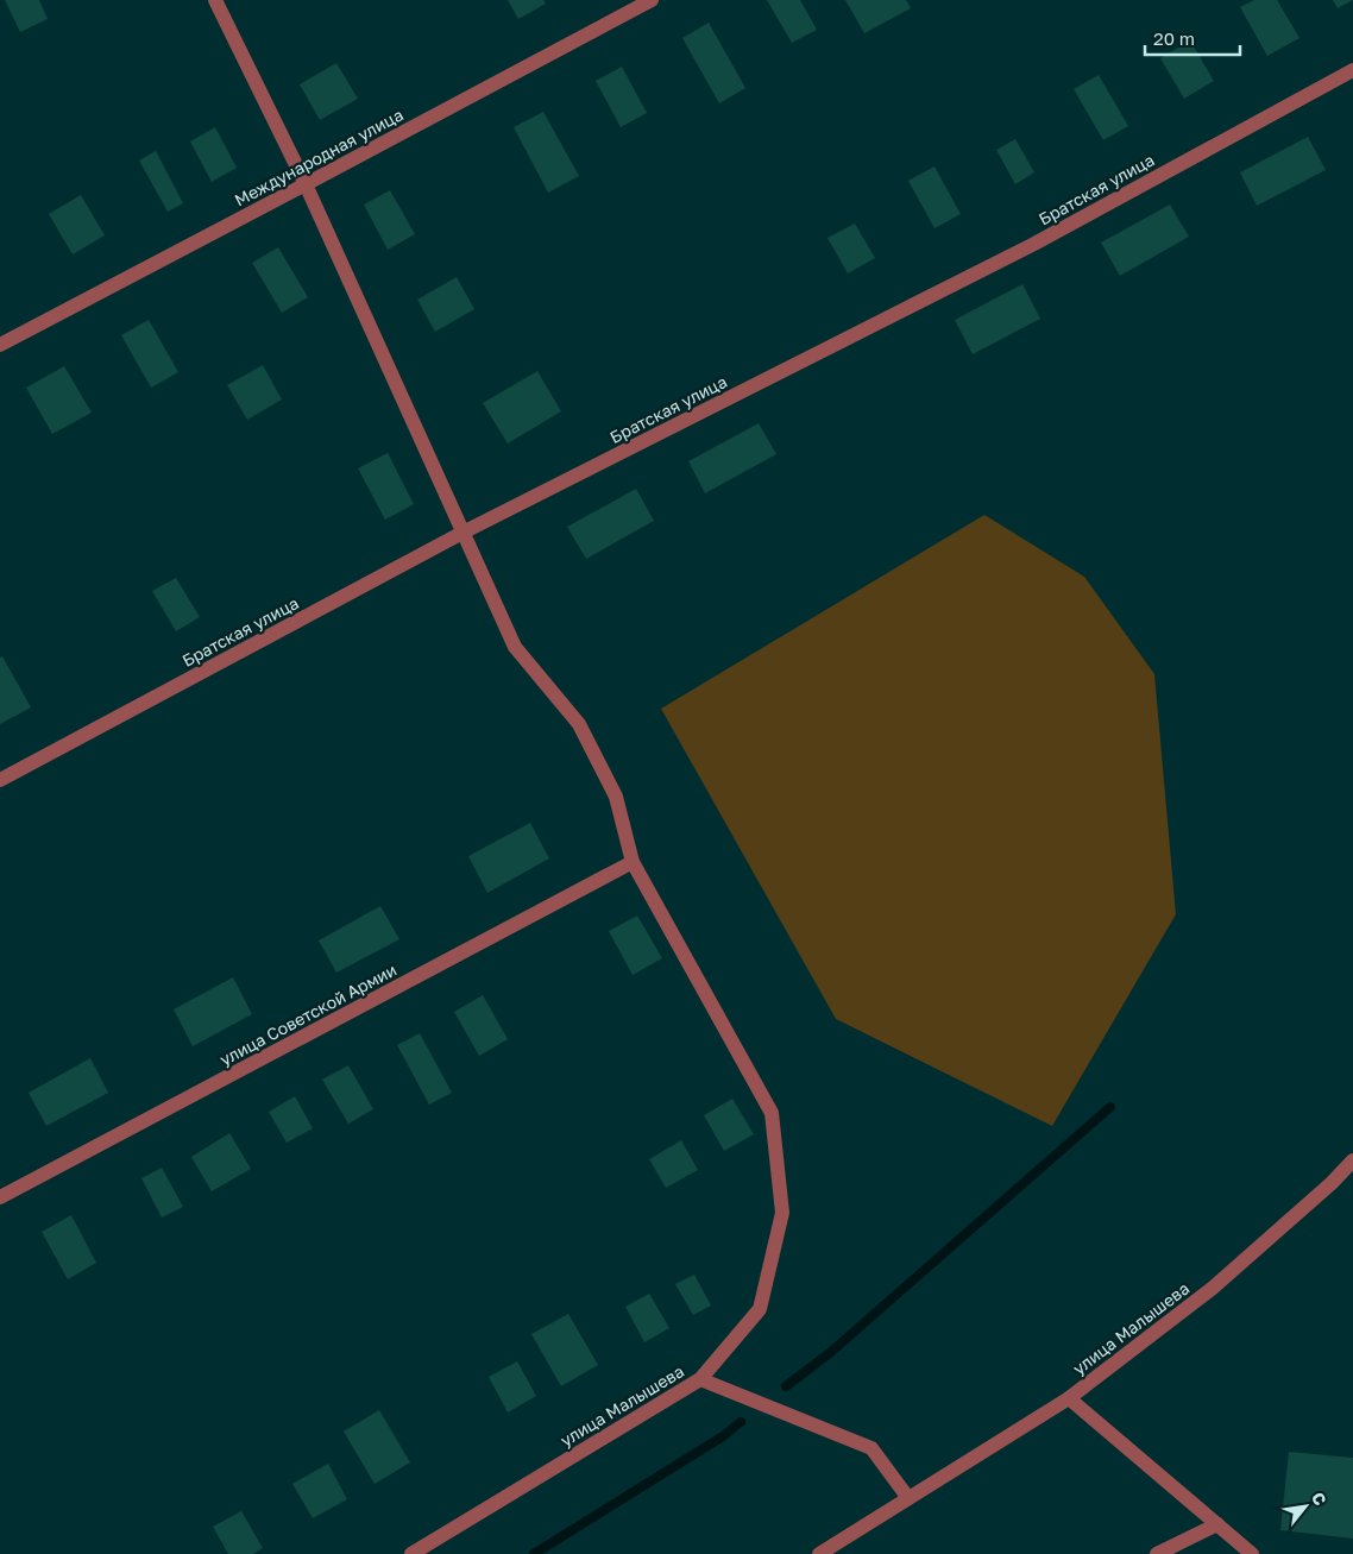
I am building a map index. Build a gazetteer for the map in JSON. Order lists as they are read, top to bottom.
{
  "streets": {
    "street": [
      "Международная улица",
      "Братская улица",
      "улица Советской Армии",
      "улица Малышева"
    ]
  },
  "scale_bar": "20 m",
  "north": "top right"
}
